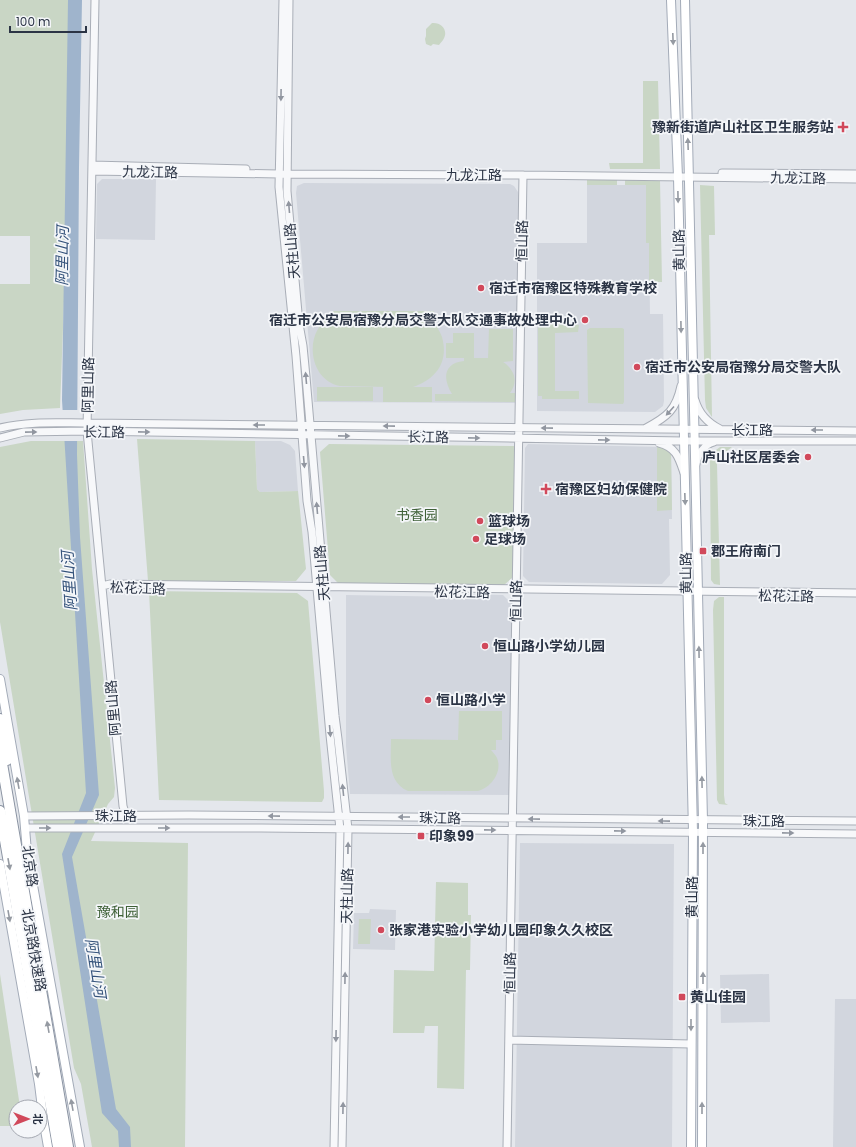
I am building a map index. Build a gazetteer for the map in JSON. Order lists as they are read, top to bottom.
{
  "streets": {
    "highway": ["北京路快速路"],
    "main road": ["黄山路", "北京路"],
    "street": [
      "九龙江路",
      "恒山路",
      "天柱山路",
      "阿里山路",
      "长江路",
      "松花江路",
      "珠江路"
    ]
  },
  "crossings": [
    ["九龙江路", "恒山路"],
    ["九龙江路", "黄山路"],
    ["九龙江路", "天柱山路"],
    ["九龙江路", "阿里山路"],
    ["恒山路", "长江路"],
    ["恒山路", "松花江路"],
    ["恒山路", "珠江路"],
    ["黄山路", "长江路"],
    ["黄山路", "松花江路"],
    ["黄山路", "珠江路"],
    ["天柱山路", "长江路"],
    ["天柱山路", "松花江路"],
    ["天柱山路", "珠江路"],
    ["阿里山路", "长江路"],
    ["阿里山路", "松花江路"],
    ["阿里山路", "珠江路"],
    ["珠江路", "北京路"],
    ["北京路", "北京路快速路"]
  ],
  "water": ["阿里山河"],
  "parks": ["书香园", "豫和园"],
  "places": {
    "health": ["豫新街道庐山社区卫生服务站", "宿豫区妇幼保健院"],
    "other": [
      "宿迁市宿豫区特殊教育学校",
      "宿迁市公安局宿豫分局交警大队交通事故处理中心",
      "宿迁市公安局宿豫分局交警大队",
      "庐山社区居委会",
      "篮球场",
      "足球场",
      "恒山路小学幼儿园",
      "恒山路小学",
      "张家港实验小学幼儿园印象久久校区"
    ],
    "transit": ["郡王府南门", "印象99", "黄山佳园"]
  },
  "scale_bar": "100 m",
  "north": "right"
}
